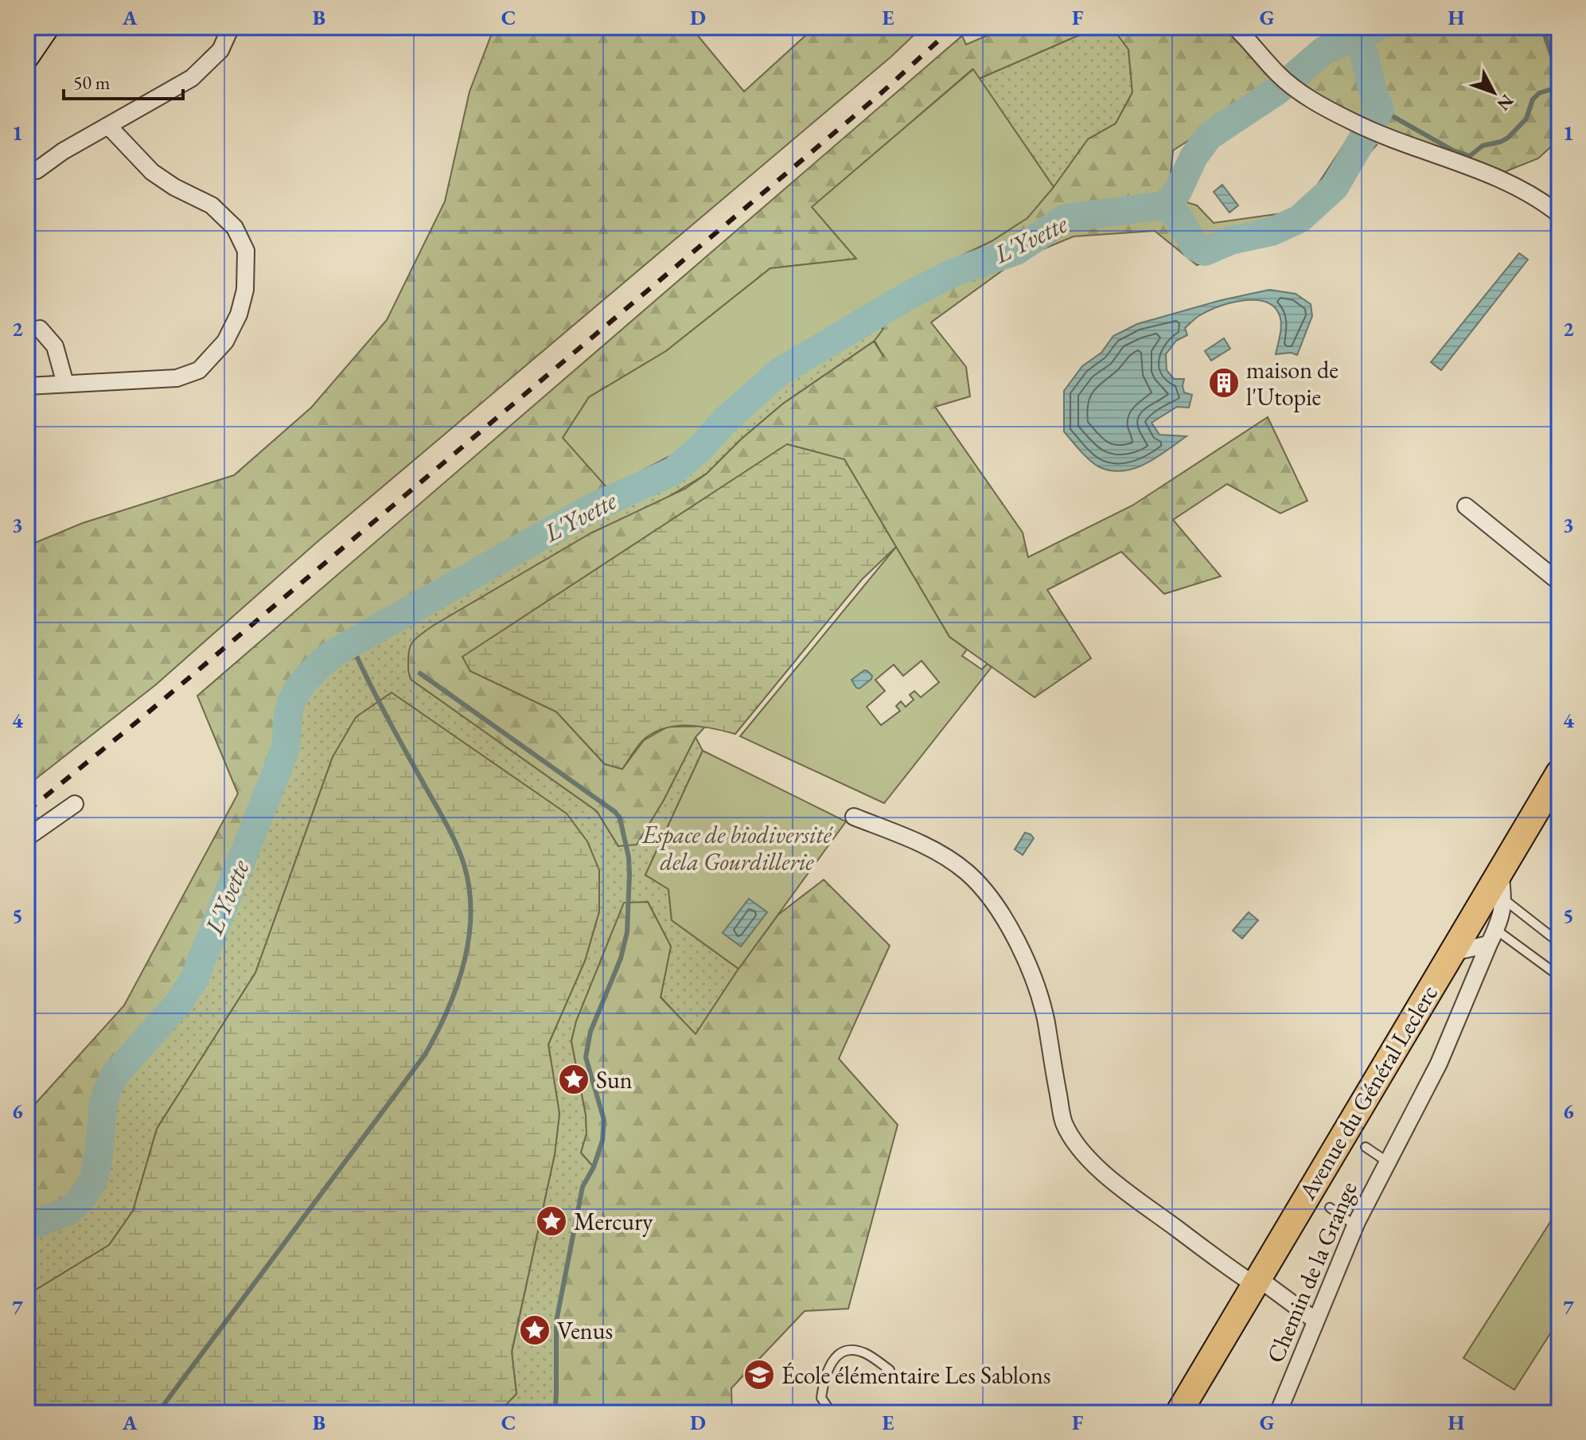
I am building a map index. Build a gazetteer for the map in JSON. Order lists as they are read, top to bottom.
{
  "streets": {
    "main road": ["Avenue du Général Leclerc"],
    "street": ["Chemin de la Grange"]
  },
  "crossings": [
    ["Avenue du Général Leclerc", "Chemin de la Grange"]
  ],
  "water": ["L'Yvette"],
  "parks": ["Espace de biodiversité dela Gourdillerie"],
  "places": {
    "building": ["maison de l'Utopie"],
    "place": ["Sun", "Mercury", "Venus"],
    "school or university": ["École élémentaire Les Sablons"]
  },
  "scale_bar": "50 m",
  "north": "bottom right",
  "grid": {
    "columns": [
      "A",
      "B",
      "C",
      "D",
      "E",
      "F",
      "G",
      "H"
    ],
    "rows": [
      "1",
      "2",
      "3",
      "4",
      "5",
      "6",
      "7"
    ]
  }
}
